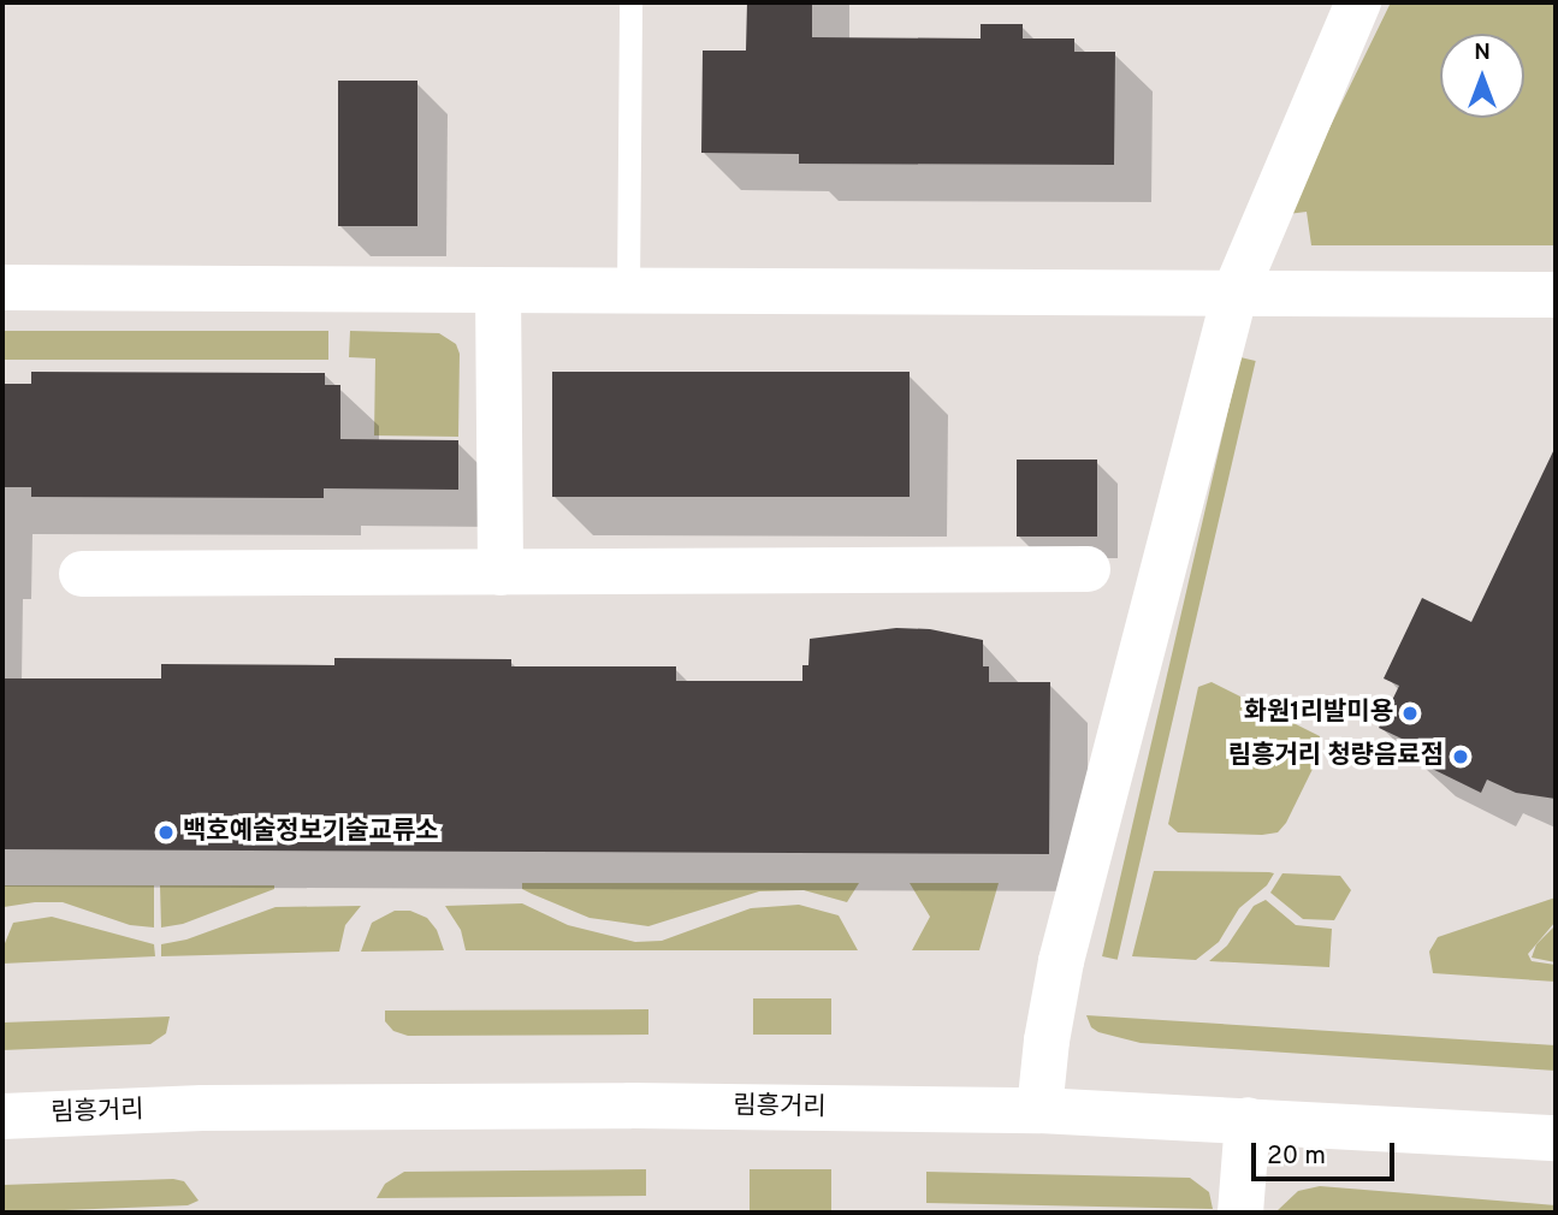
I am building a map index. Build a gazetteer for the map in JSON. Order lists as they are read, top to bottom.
{
  "streets": {
    "street": ["림흥거리"]
  },
  "places": ["화원1리발미용", "림흥거리 청량음료점", "백호예술정보기술교류소"],
  "scale_bar": "20 m",
  "north": "top"
}
